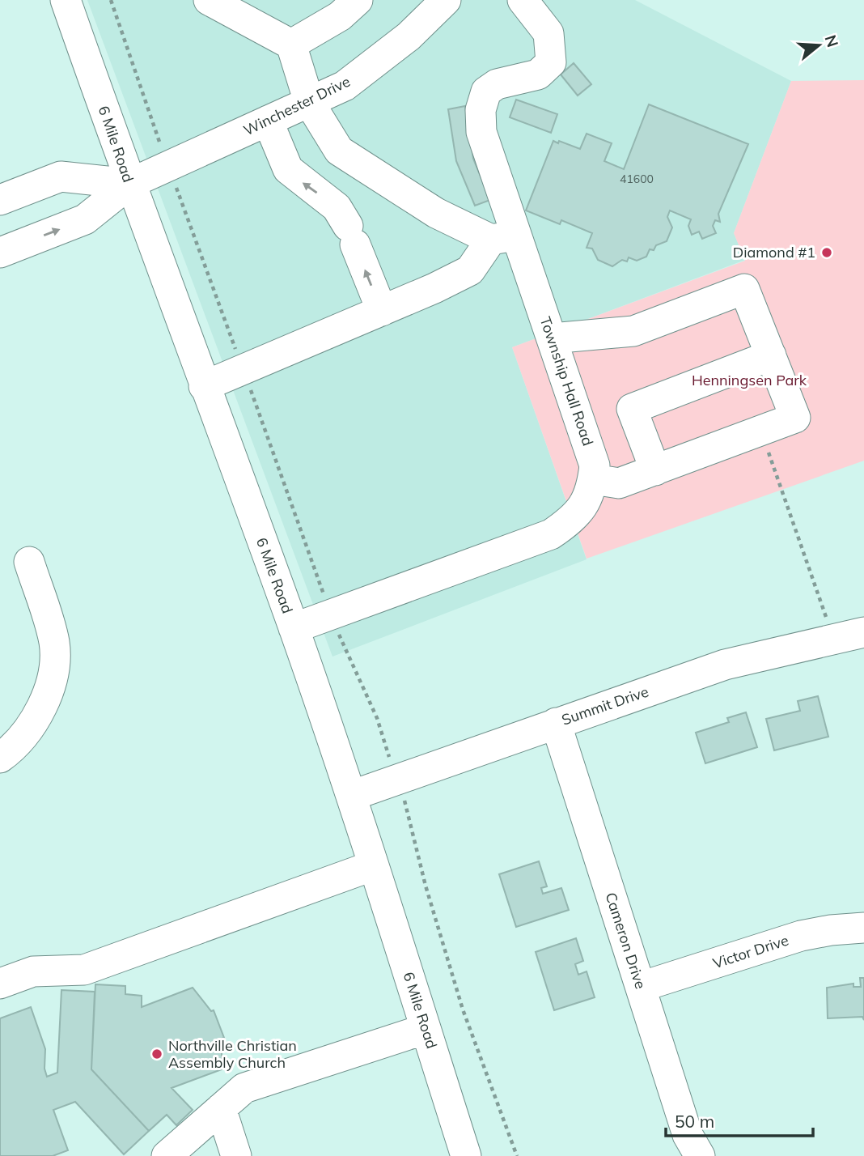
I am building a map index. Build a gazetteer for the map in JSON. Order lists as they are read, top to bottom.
{
  "streets": {
    "street": [
      "Winchester Drive",
      "6 Mile Road",
      "Township Hall Road",
      "Summit Drive",
      "Cameron Drive",
      "Victor Drive"
    ]
  },
  "crossings": [
    ["Winchester Drive", "6 Mile Road"],
    ["6 Mile Road", "Township Hall Road"],
    ["6 Mile Road", "Summit Drive"],
    ["Summit Drive", "Cameron Drive"],
    ["Cameron Drive", "Victor Drive"]
  ],
  "parks": ["Henningsen Park"],
  "places": ["Diamond #1", "Northville Christian Assembly Church"],
  "house_numbers": ["41600"],
  "scale_bar": "50 m",
  "north": "right"
}
